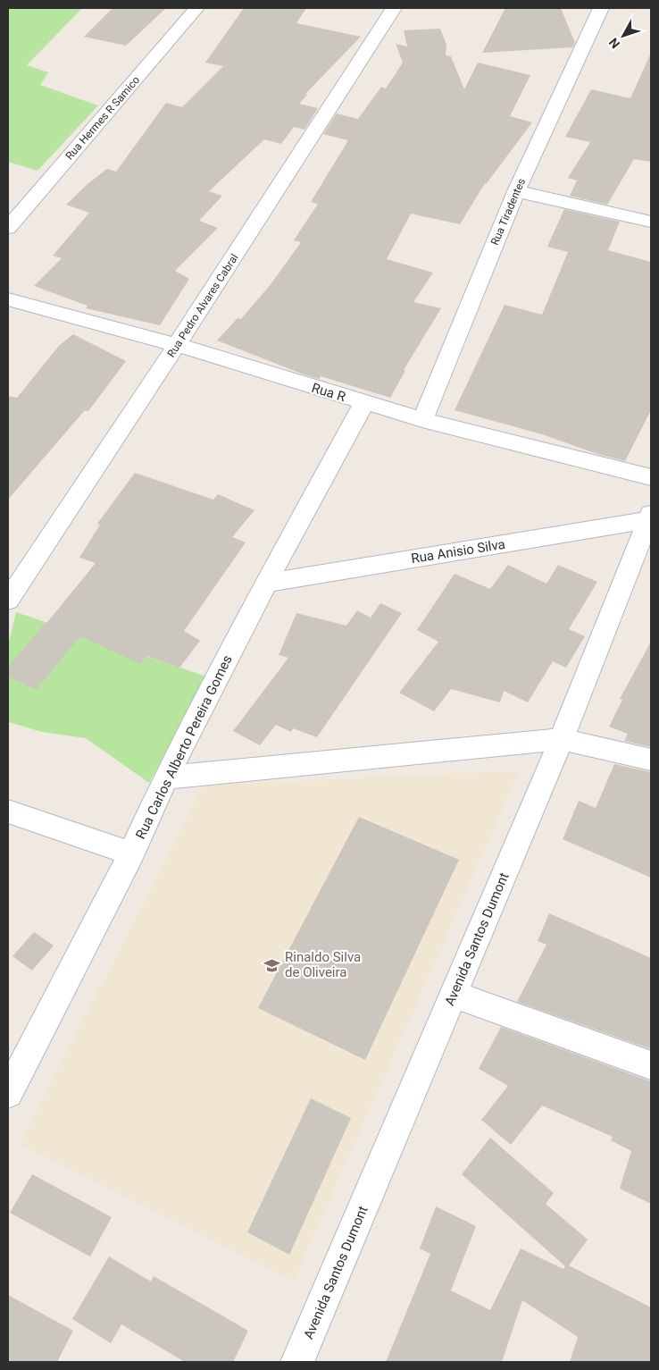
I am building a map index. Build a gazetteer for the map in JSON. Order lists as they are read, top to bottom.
{
  "streets": {
    "street": [
      "Rua Hermes R Samico",
      "Rua Tiradentes",
      "Rua Pedro Alvares Cabral",
      "Rua R",
      "Rua Anisio Silva",
      "Rua Carlos Alberto Pereira Gomes",
      "Avenida Santos Dumont"
    ]
  },
  "crossings": [
    ["Rua Tiradentes", "Rua R"],
    ["Rua Pedro Alvares Cabral", "Rua R"],
    ["Rua R", "Rua Carlos Alberto Pereira Gomes"],
    ["Rua Anisio Silva", "Rua Carlos Alberto Pereira Gomes"],
    ["Rua Anisio Silva", "Avenida Santos Dumont"]
  ],
  "places": {
    "school or university": ["Rinaldo Silva de Oliveira"]
  },
  "north": "bottom left"
}
